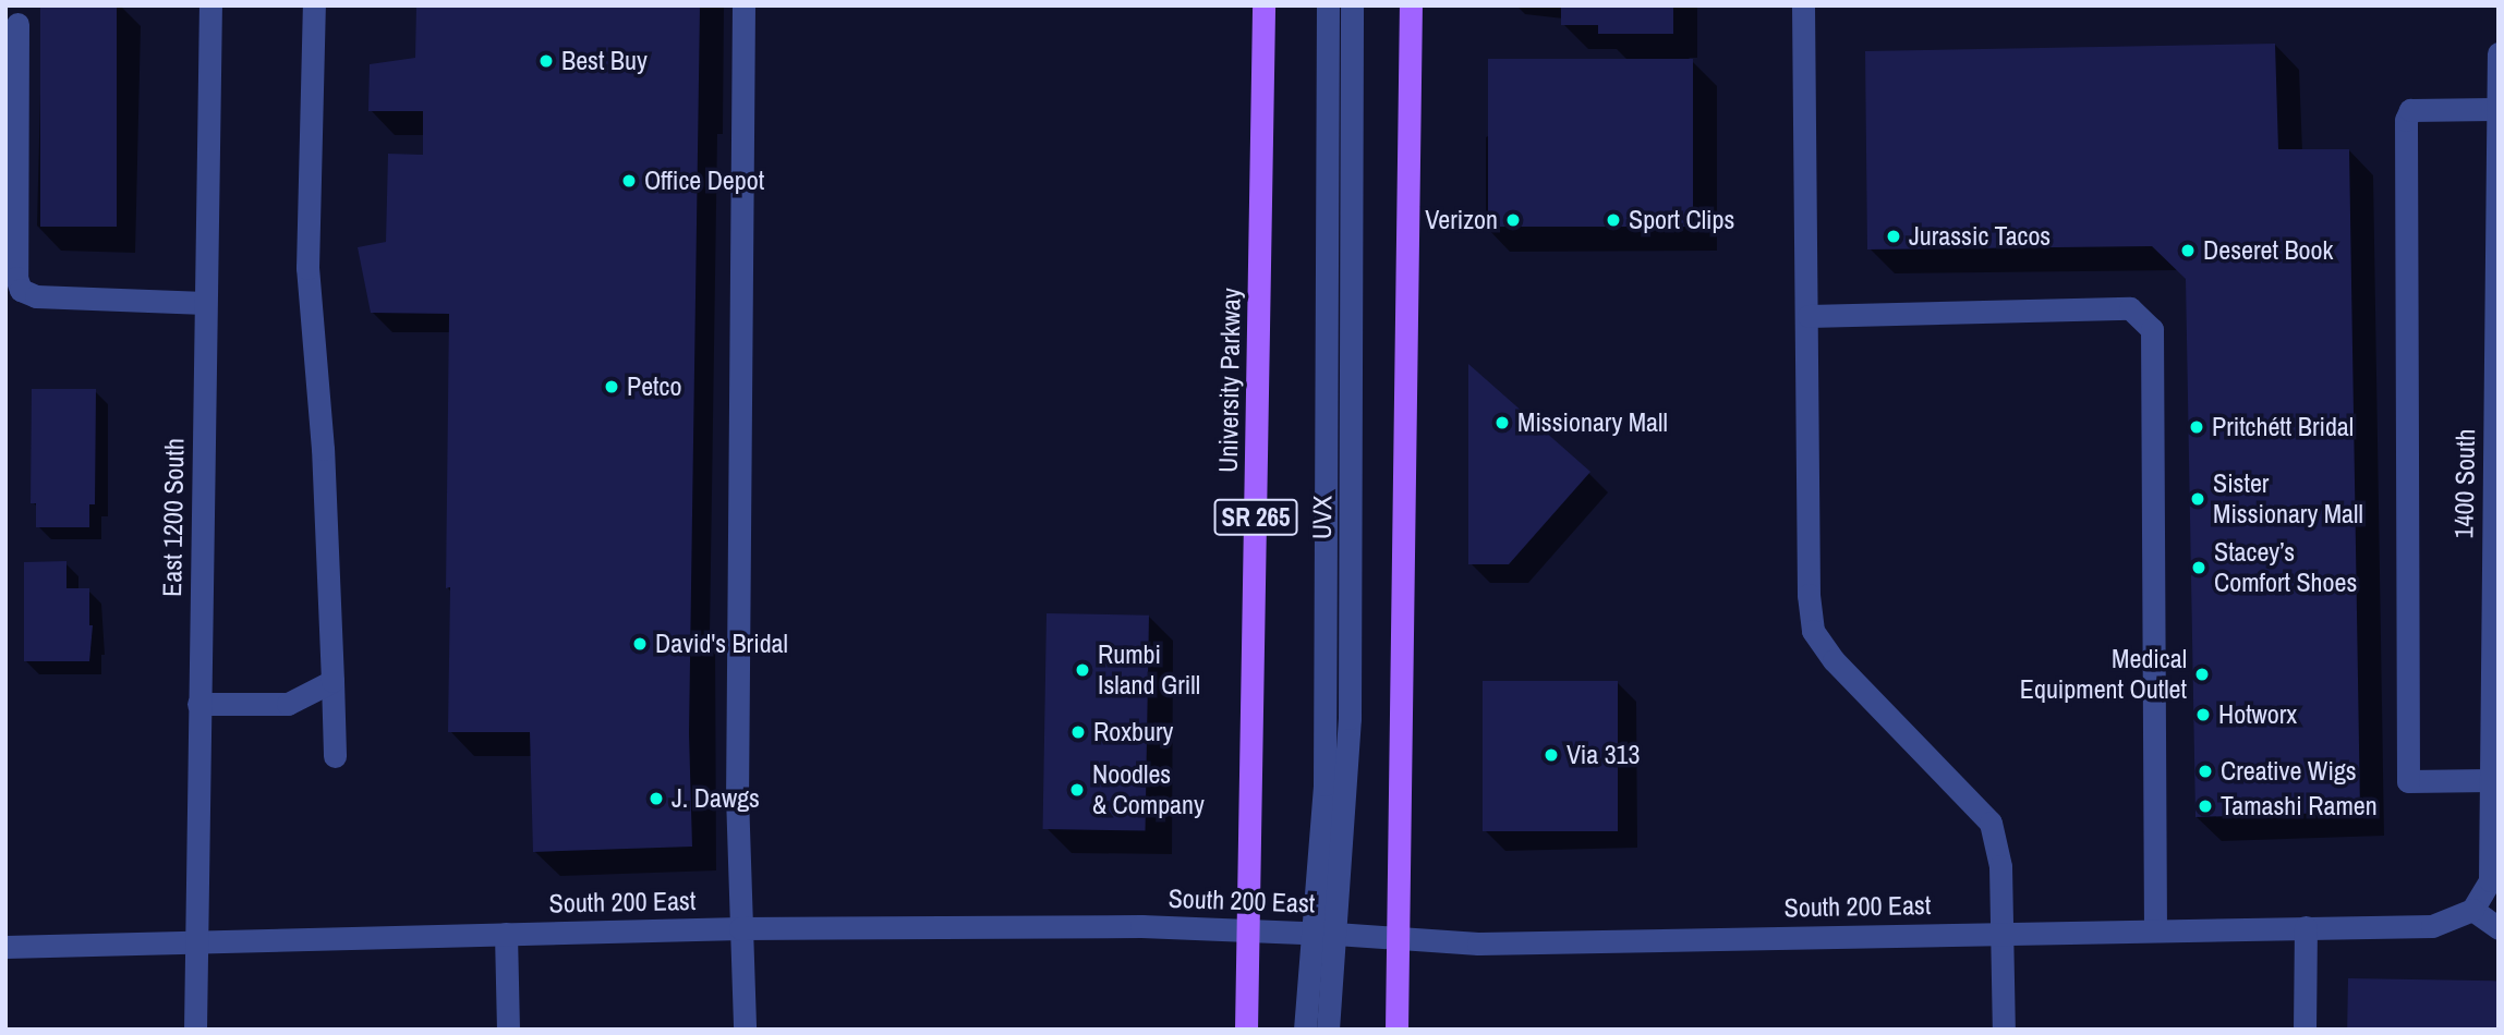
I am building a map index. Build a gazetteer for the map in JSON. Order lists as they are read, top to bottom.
{
  "streets": {
    "main road": ["University Parkway", "SR 265"],
    "street": [
      "1400 South",
      "East 1200 South",
      "UVX",
      "South 200 East"
    ]
  },
  "crossings": [
    ["University Parkway", "South 200 East"],
    ["1400 South", "South 200 East"],
    ["East 1200 South", "South 200 East"],
    ["UVX", "South 200 East"]
  ],
  "places": [
    "Best Buy",
    "Office Depot",
    "Verizon",
    "Sport Clips",
    "Jurassic Tacos",
    "Deseret Book",
    "Petco",
    "Missionary Mall",
    "Pritchétt Bridal",
    "Sister Missionary Mall",
    "Stacey’s Comfort Shoes",
    "David's Bridal",
    "Rumbi Island Grill",
    "Medical Equipment Outlet",
    "Hotworx",
    "Roxbury",
    "Via 313",
    "Creative Wigs",
    "Noodles & Company",
    "J. Dawgs",
    "Tamashi Ramen"
  ]
}
